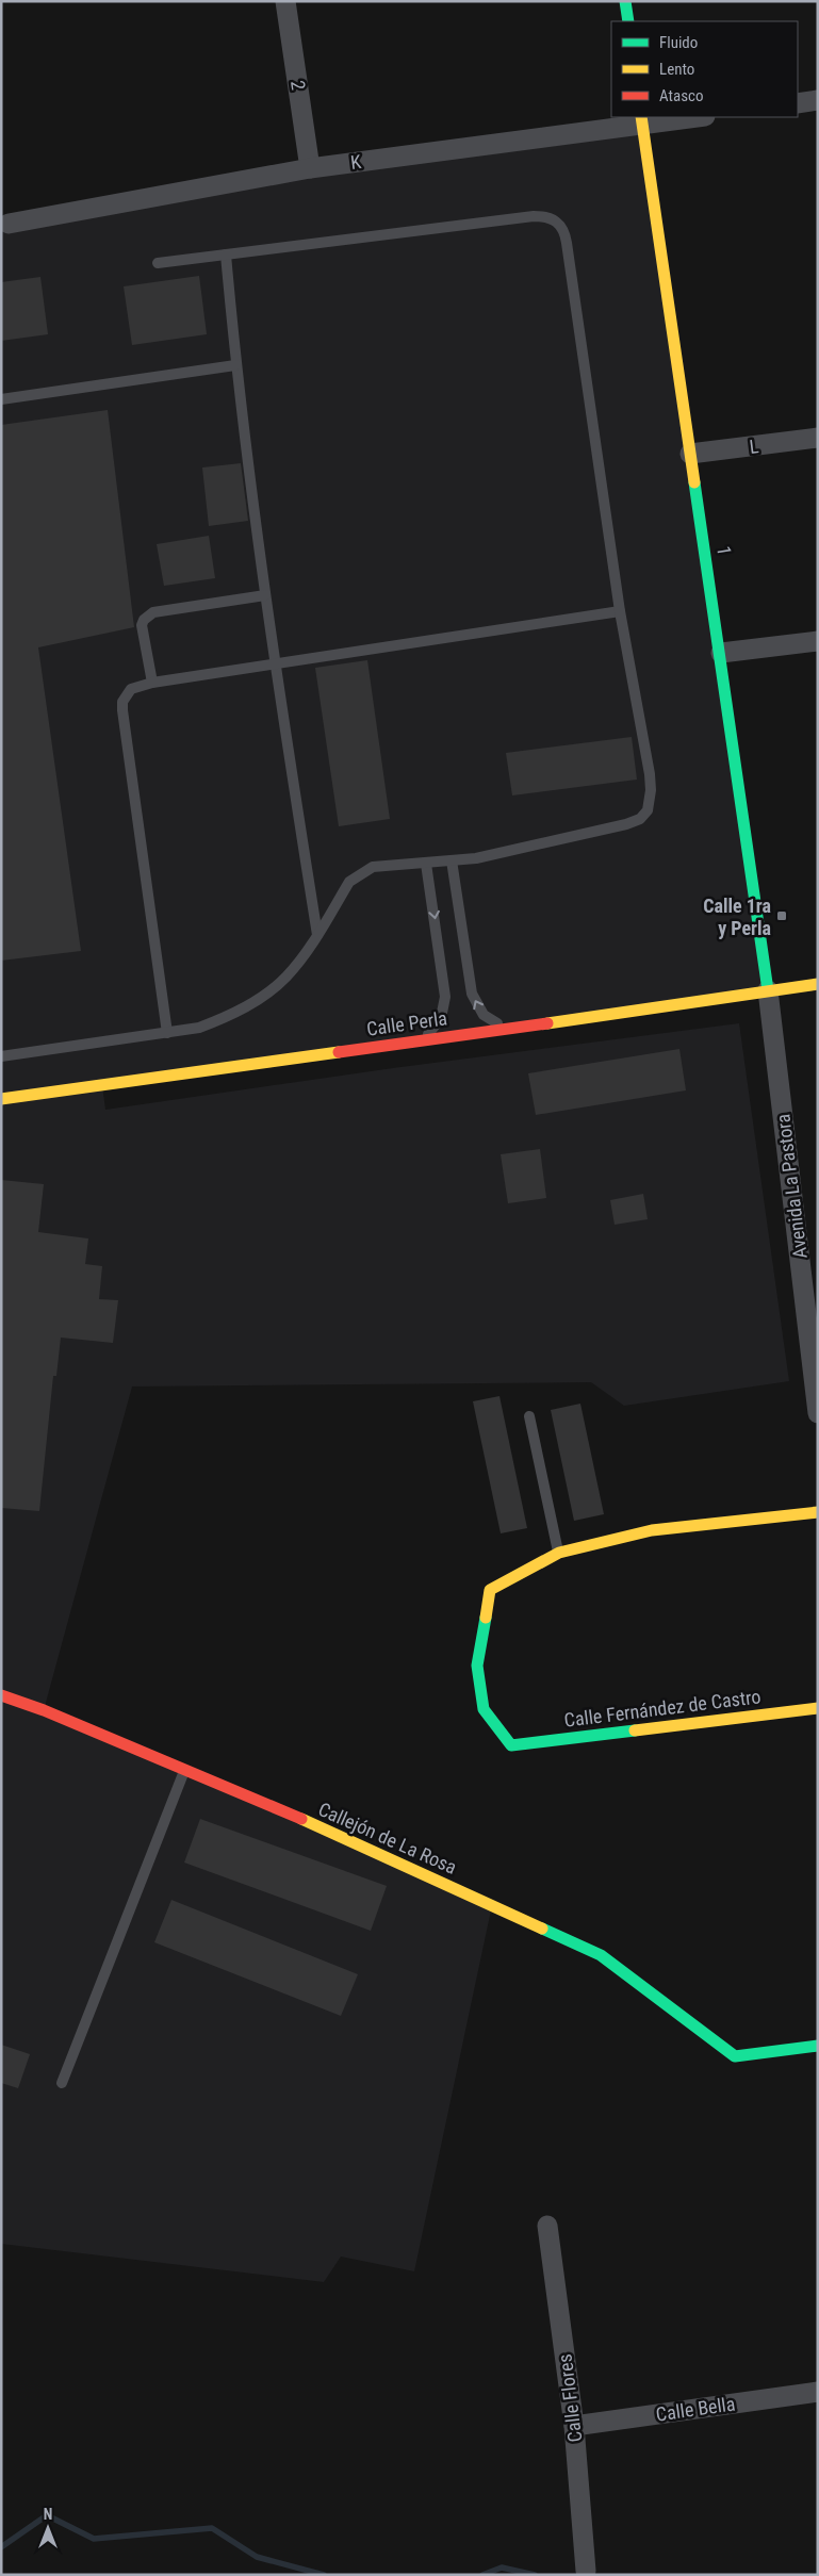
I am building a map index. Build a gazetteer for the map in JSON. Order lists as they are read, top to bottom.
{
  "streets": {
    "street": [
      "2",
      "K",
      "L",
      "1",
      "Calle Perla",
      "Avenida La Pastora",
      "Calle Fernández de Castro",
      "Callejón de La Rosa",
      "Calle Flores",
      "Calle Bella"
    ]
  },
  "crossings": [
    ["2", "K"],
    ["K", "1"],
    ["L", "1"],
    ["1", "Calle Perla"],
    ["1", "Avenida La Pastora"],
    ["Calle Perla", "Avenida La Pastora"],
    ["Calle Flores", "Calle Bella"]
  ],
  "places": {
    "transit": ["Calle 1ra y Perla"]
  },
  "legend": ["Fluido", "Lento", "Atasco"],
  "north": "top"
}
